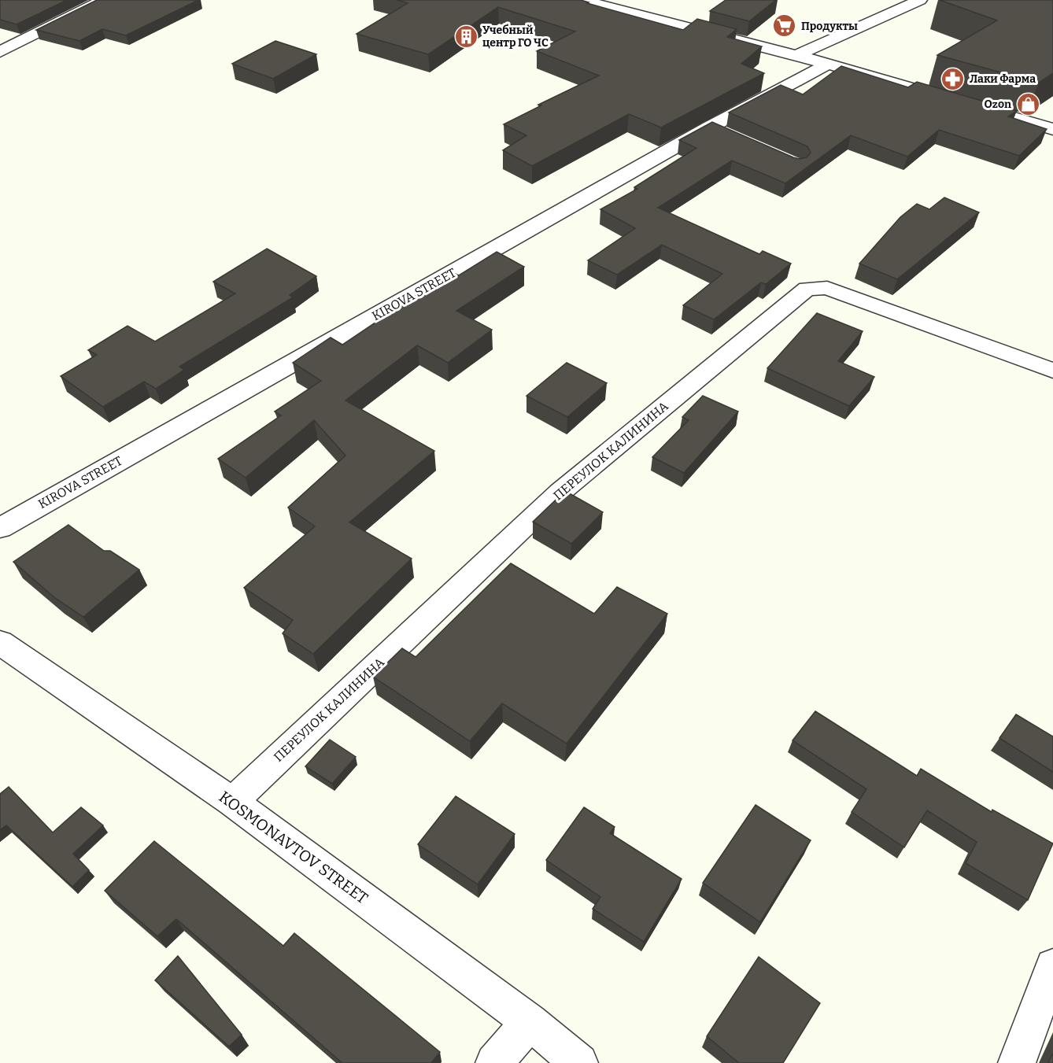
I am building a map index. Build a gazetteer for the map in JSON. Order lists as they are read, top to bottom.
{
  "streets": {
    "street": ["KIROVA STREET", "ПЕРЕУЛОК КАЛИНИНА", "KOSMONAVTOV STREET"]
  },
  "crossings": [
    ["ПЕРЕУЛОК КАЛИНИНА", "KOSMONAVTOV STREET"]
  ],
  "places": {
    "supermarket": ["Продукты"],
    "building": ["Учебный центр ГО ЧС"],
    "pharmacy": ["Лаки Фарма"],
    "shop": ["Ozon"]
  }
}
